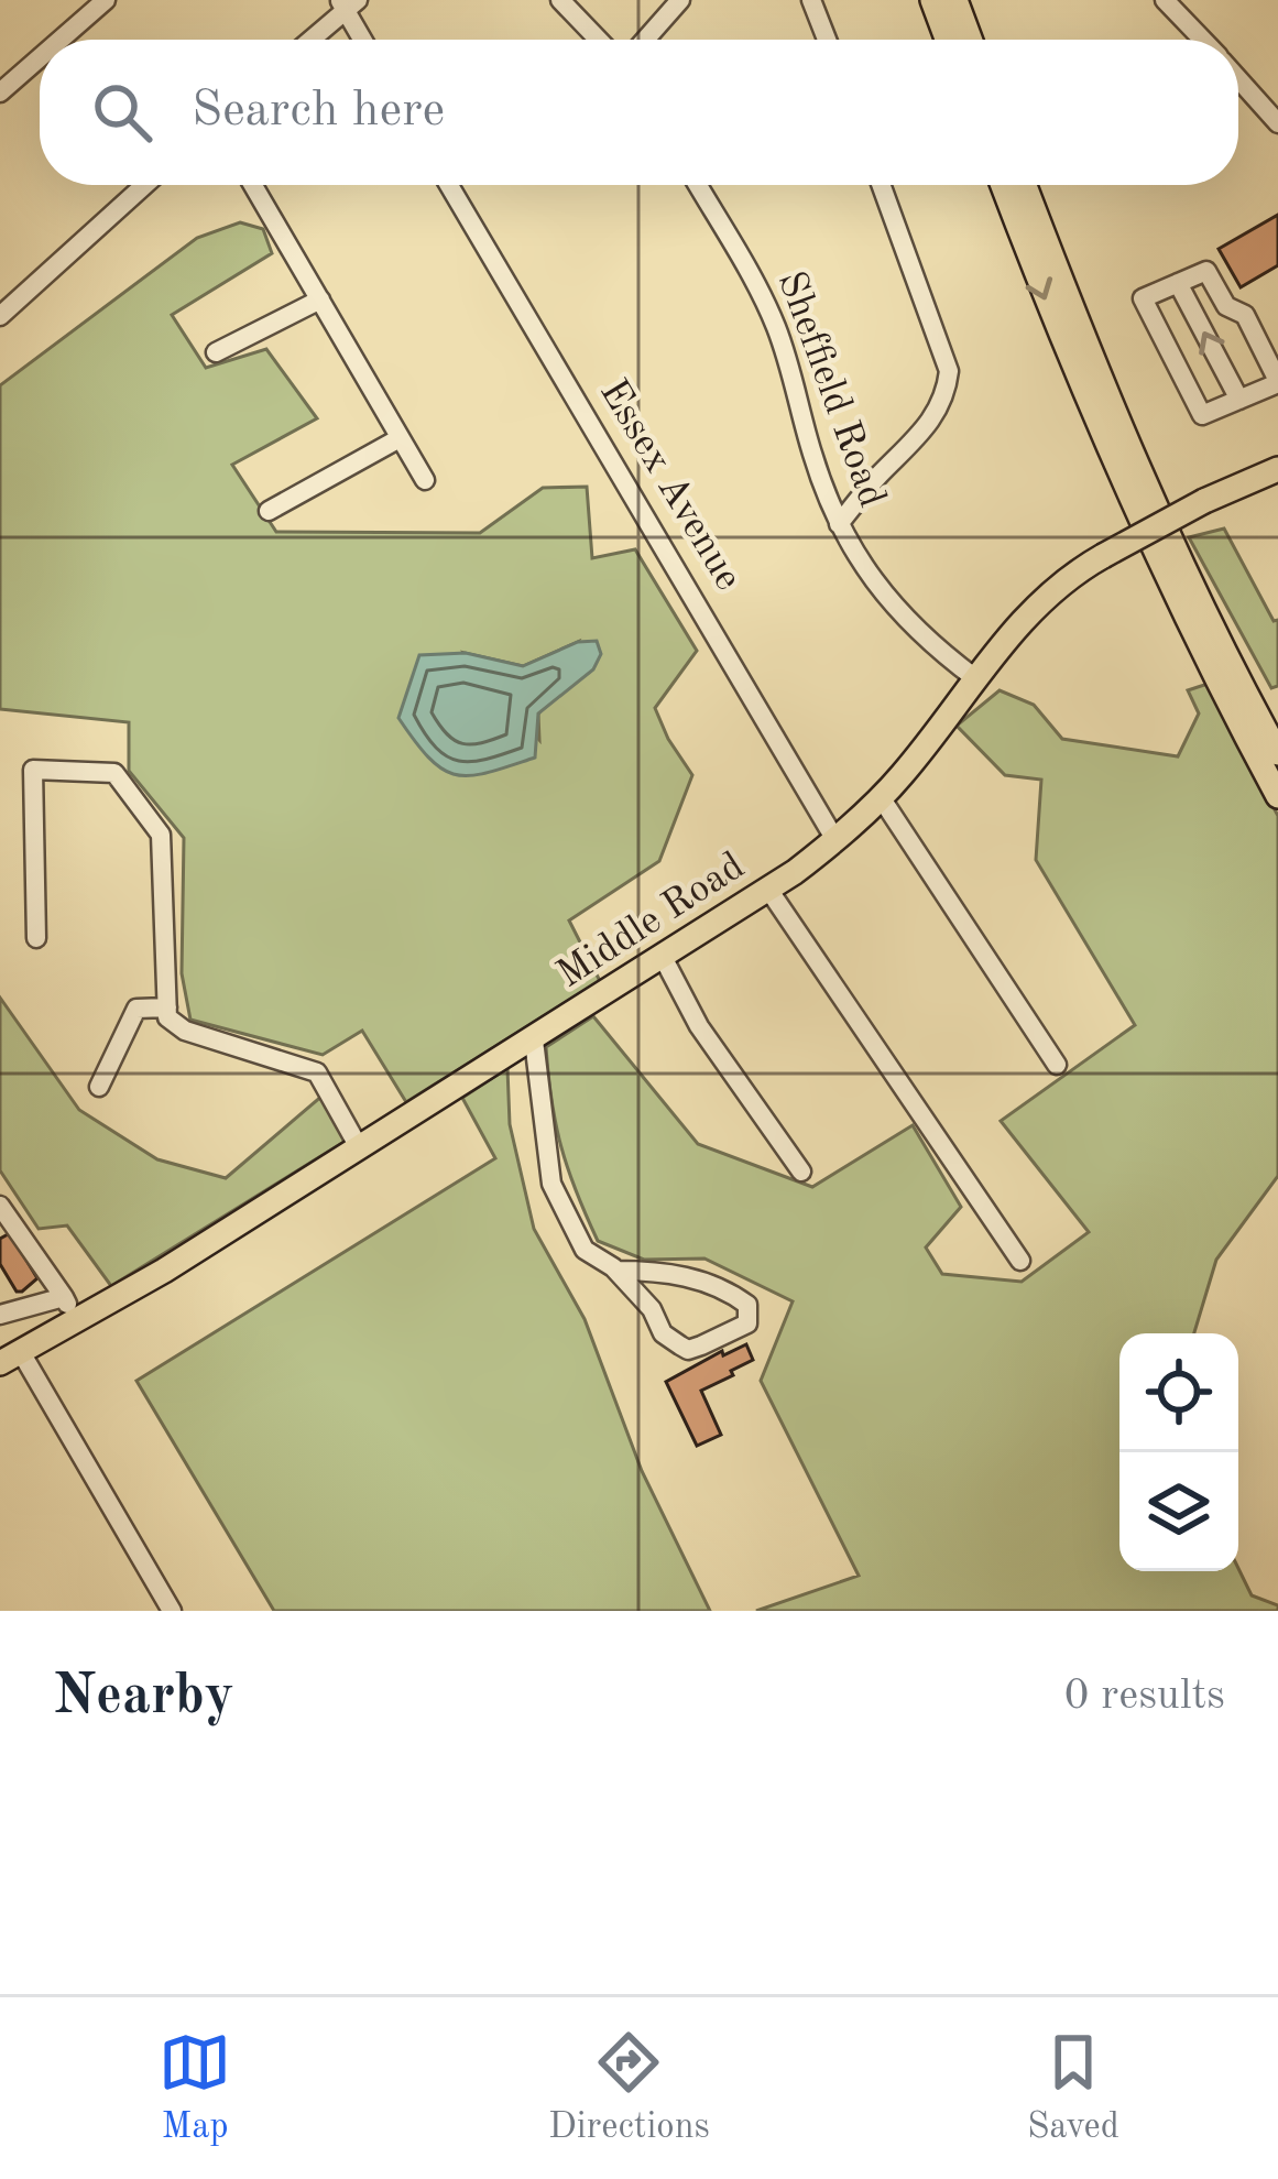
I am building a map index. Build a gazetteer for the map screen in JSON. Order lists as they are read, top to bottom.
{
  "streets": {
    "main road": ["Middle Road"],
    "street": ["Sheffield Road", "Essex Avenue"]
  },
  "crossings": [
    ["Sheffield Road", "Middle Road"],
    ["Essex Avenue", "Middle Road"]
  ],
  "page": {
    "search": "Search here",
    "heading": ["Nearby", "0 results"],
    "nav": ["Map", "Directions", "Saved"]
  }
}
